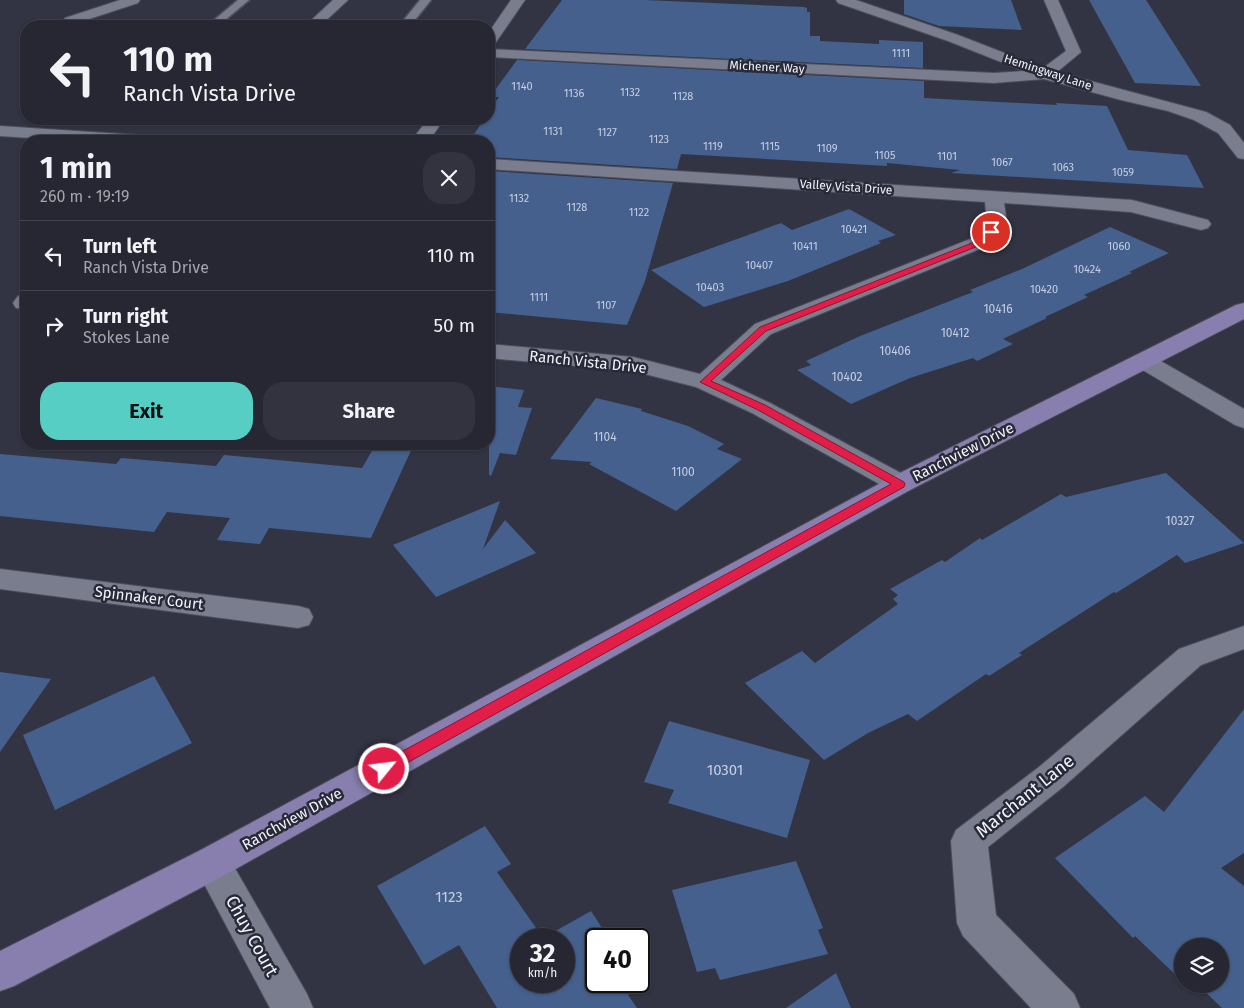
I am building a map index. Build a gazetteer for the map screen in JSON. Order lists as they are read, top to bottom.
{
  "streets": {
    "street": [
      "Michener Way",
      "Hemingway Lane",
      "Valley Vista Drive",
      "Ranch Vista Drive",
      "Ranchview Drive",
      "Spinnaker Court",
      "Marchant Lane",
      "Chuy Court"
    ]
  },
  "crossings": [
    ["Michener Way", "Hemingway Lane"],
    ["Ranch Vista Drive", "Ranchview Drive"],
    ["Ranchview Drive", "Chuy Court"]
  ],
  "house_numbers": [
    "1111",
    "1140",
    "1132",
    "1136",
    "1128",
    "1131",
    "1127",
    "1123",
    "1119",
    "1115",
    "1109",
    "1105",
    "1101",
    "1067",
    "1063",
    "1059",
    "1132",
    "1128",
    "1122",
    "10421",
    "10411",
    "1060",
    "10407",
    "10424",
    "10403",
    "10420",
    "1111",
    "1107",
    "10416",
    "10412",
    "10406",
    "10402",
    "1104",
    "1100",
    "10327",
    "10301",
    "1123"
  ],
  "page": {
    "turn": ["110 m", "Ranch Vista Drive"],
    "heading": ["1 min", "260 m · 19:19"],
    "list": [
      {
        "name": "Turn left",
        "note": "Ranch Vista Drive",
        "value": "110 m"
      },
      {
        "name": "Turn right",
        "note": "Stokes Lane",
        "value": "50 m"
      }
    ],
    "buttons": ["Exit", "Share"],
    "speed": "32 km/h",
    "limit": "40"
  }
}
